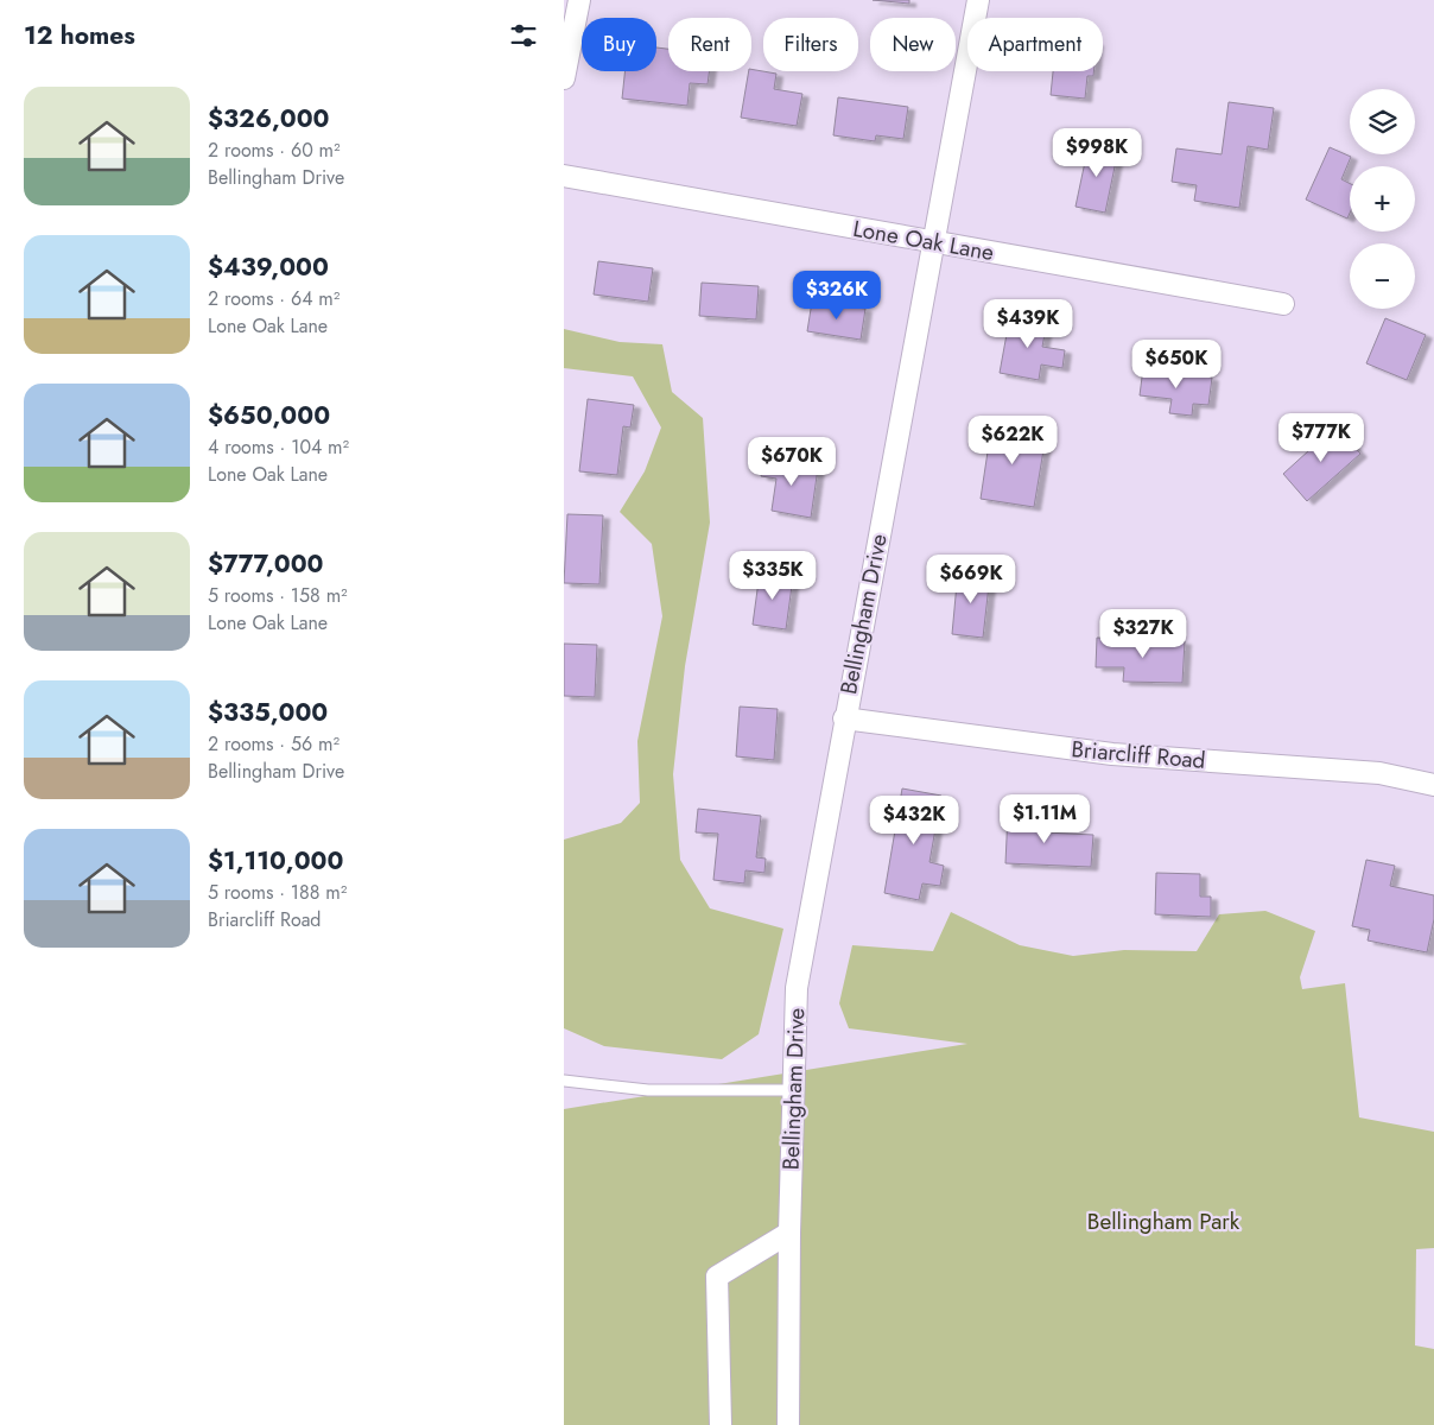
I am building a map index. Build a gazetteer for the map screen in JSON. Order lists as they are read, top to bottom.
{
  "streets": {
    "street": ["Lone Oak Lane", "Bellingham Drive", "Briarcliff Road"]
  },
  "crossings": [
    ["Lone Oak Lane", "Bellingham Drive"],
    ["Bellingham Drive", "Briarcliff Road"]
  ],
  "parks": ["Bellingham Park"],
  "page": {
    "heading": "12 homes",
    "chip": [
      "Buy",
      "Rent",
      "Filters",
      "New",
      "Apartment"
    ],
    "list": [
      {
        "name": "$326,000",
        "note": "2 rooms · 60 m² · Bellingham Drive"
      },
      {
        "name": "$439,000",
        "note": "2 rooms · 64 m² · Lone Oak Lane"
      },
      {
        "name": "$650,000",
        "note": "4 rooms · 104 m² · Lone Oak Lane"
      },
      {
        "name": "$777,000",
        "note": "5 rooms · 158 m² · Lone Oak Lane"
      },
      {
        "name": "$335,000",
        "note": "2 rooms · 56 m² · Bellingham Drive"
      },
      {
        "name": "$1,110,000",
        "note": "5 rooms · 188 m² · Briarcliff Road"
      }
    ],
    "map_buttons": ["+", "−"],
    "price": [
      "$998K",
      "$326K",
      "$439K",
      "$650K",
      "$777K",
      "$622K",
      "$670K",
      "$335K",
      "$669K",
      "$327K",
      "$1.11M",
      "$432K"
    ]
  }
}
